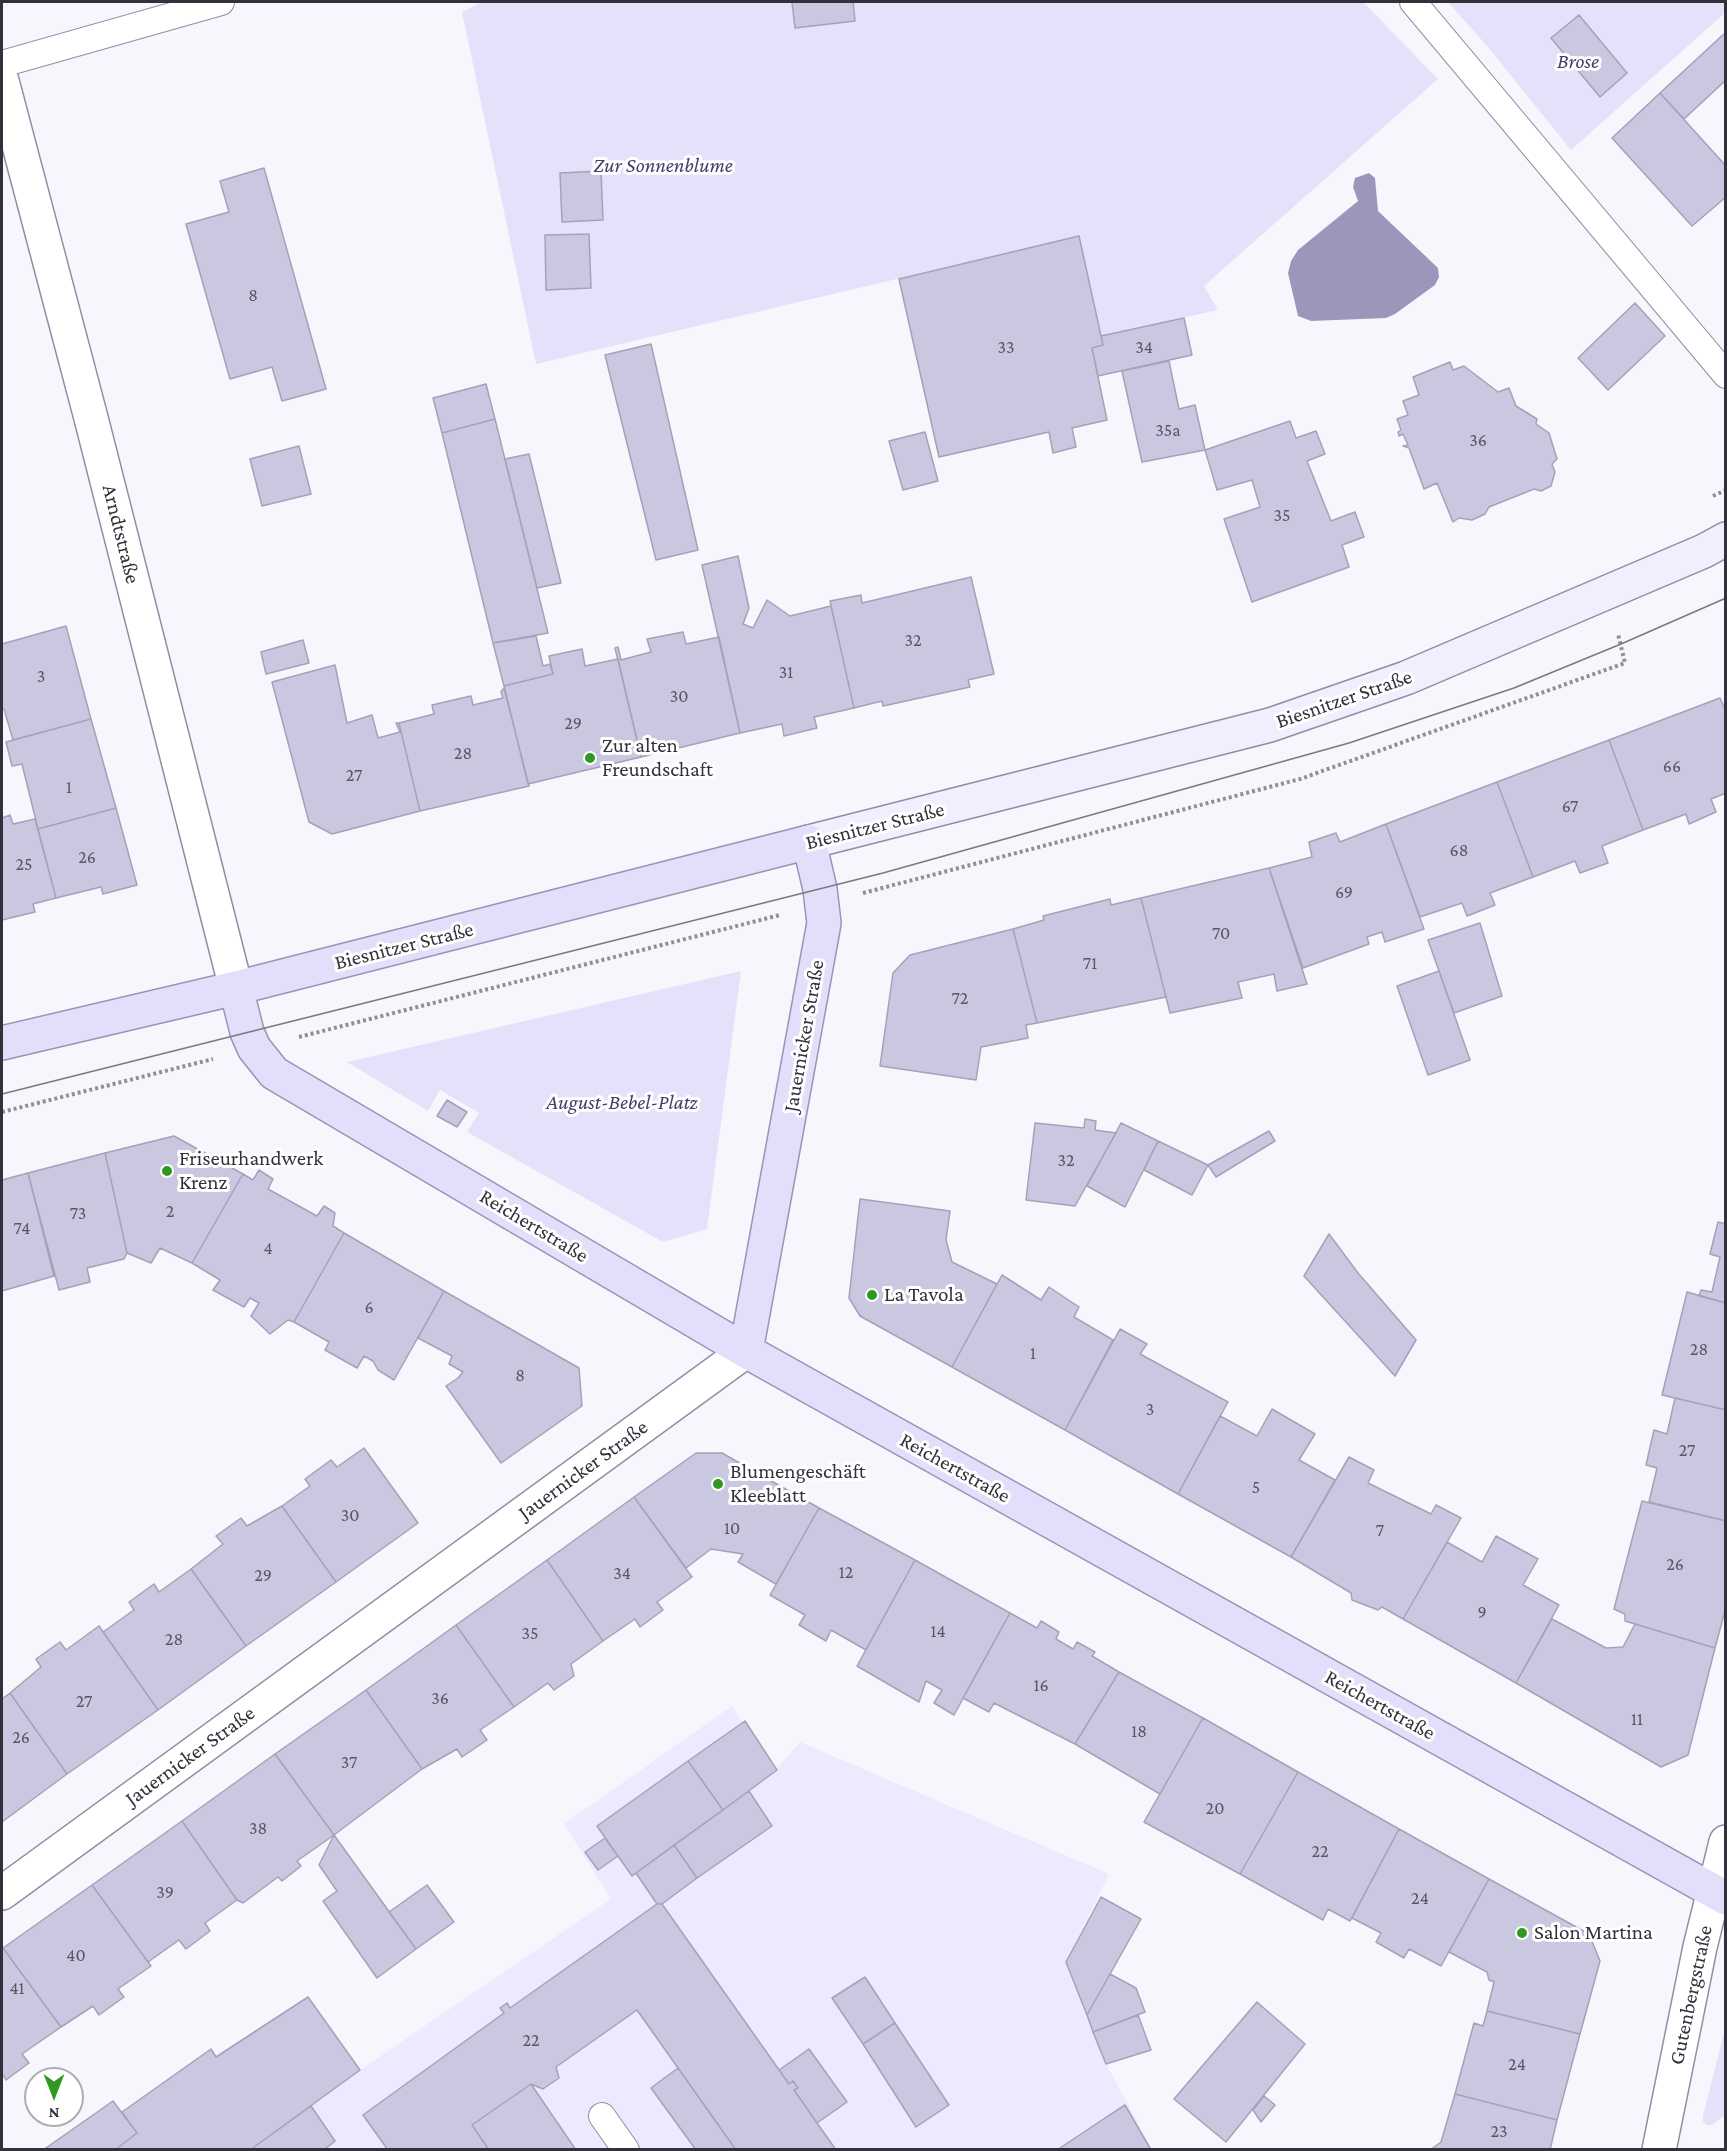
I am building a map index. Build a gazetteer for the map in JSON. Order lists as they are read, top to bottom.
{
  "streets": {
    "main road": ["Biesnitzer Straße", "Jauernicker Straße", "Reichertstraße"],
    "street": ["Arndtstraße", "Gutenbergstraße"]
  },
  "crossings": [
    ["Arndtstraße", "Biesnitzer Straße"],
    ["Arndtstraße", "Reichertstraße"],
    ["Biesnitzer Straße", "Jauernicker Straße"],
    ["Biesnitzer Straße", "Reichertstraße"],
    ["Jauernicker Straße", "Reichertstraße"],
    ["Reichertstraße", "Gutenbergstraße"]
  ],
  "parks": ["Brose", "Zur Sonnenblume", "August-Bebel-Platz"],
  "places": [
    "Zur alten Freundschaft",
    "Friseurhandwerk Krenz",
    "La Tavola",
    "Blumengeschäft Kleeblatt",
    "Salon Martina"
  ],
  "house_numbers": [
    "8",
    "33",
    "34",
    "35a",
    "36",
    "35",
    "32",
    "31",
    "3",
    "30",
    "29",
    "28",
    "66",
    "27",
    "1",
    "67",
    "68",
    "26",
    "25",
    "69",
    "70",
    "71",
    "72",
    "32",
    "2",
    "73",
    "74",
    "4",
    "6",
    "28",
    "1",
    "8",
    "3",
    "27",
    "5",
    "30",
    "10",
    "7",
    "26",
    "12",
    "34",
    "29",
    "9",
    "14",
    "35",
    "28",
    "16",
    "36",
    "27",
    "11",
    "18",
    "26",
    "37",
    "20",
    "38",
    "22",
    "39",
    "24",
    "40",
    "41",
    "22",
    "24",
    "23"
  ],
  "north": "bottom"
}
